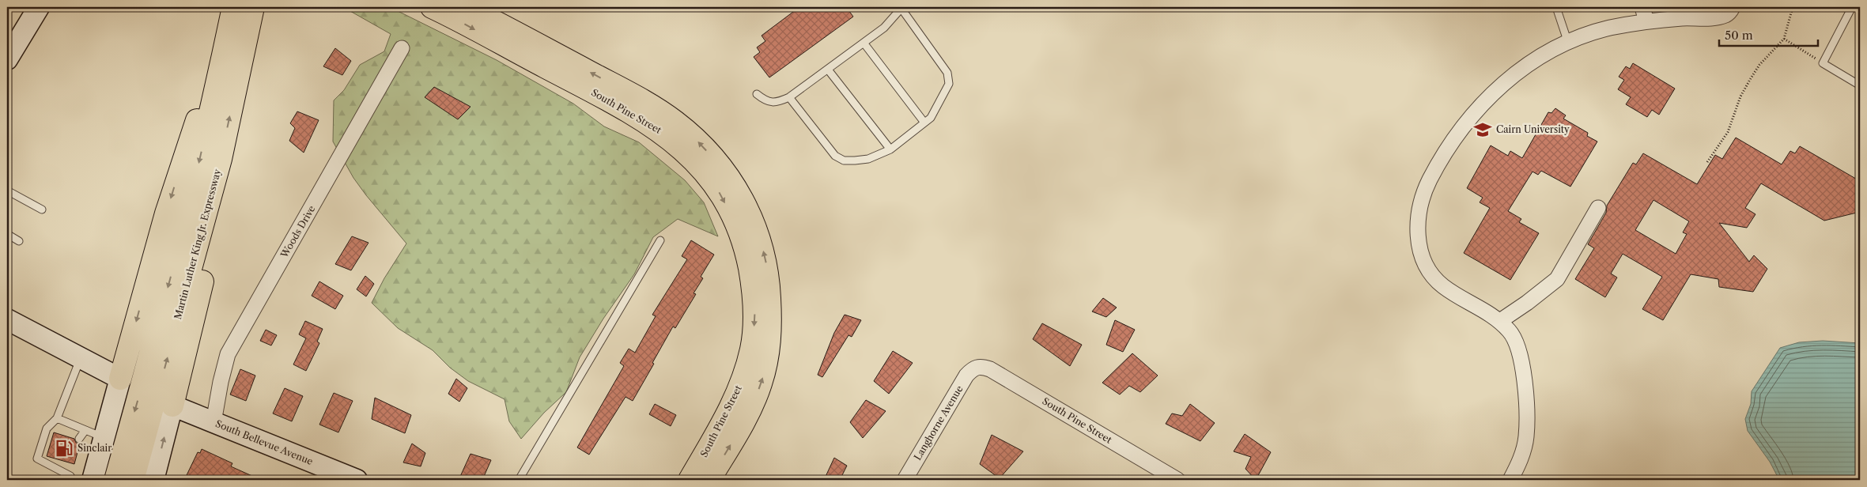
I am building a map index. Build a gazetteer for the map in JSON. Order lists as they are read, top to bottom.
{
  "streets": {
    "main road": ["South Pine Street", "Martin Luther King Jr. Expressway"],
    "street": ["Woods Drive", "Langhorne Avenue", "South Bellevue Avenue"]
  },
  "crossings": [
    ["South Pine Street", "Langhorne Avenue"],
    ["Woods Drive", "South Bellevue Avenue"]
  ],
  "places": {
    "school or university": ["Cairn University"],
    "fuel station": ["Sinclair"]
  },
  "scale_bar": "50 m"
}
